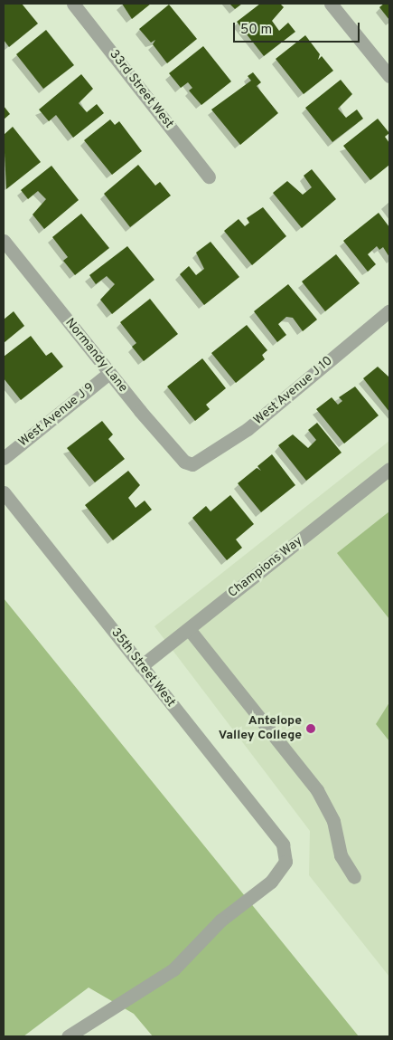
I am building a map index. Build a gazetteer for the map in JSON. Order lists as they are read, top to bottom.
{
  "streets": {
    "street": [
      "33rd Street West",
      "Normandy Lane",
      "West Avenue J 10",
      "West Avenue J 9",
      "Champions Way",
      "35th Street West"
    ]
  },
  "crossings": [
    ["Normandy Lane", "West Avenue J 10"],
    ["Normandy Lane", "West Avenue J 9"],
    ["Champions Way", "35th Street West"]
  ],
  "places": ["Antelope Valley College"],
  "scale_bar": "50 m"
}
